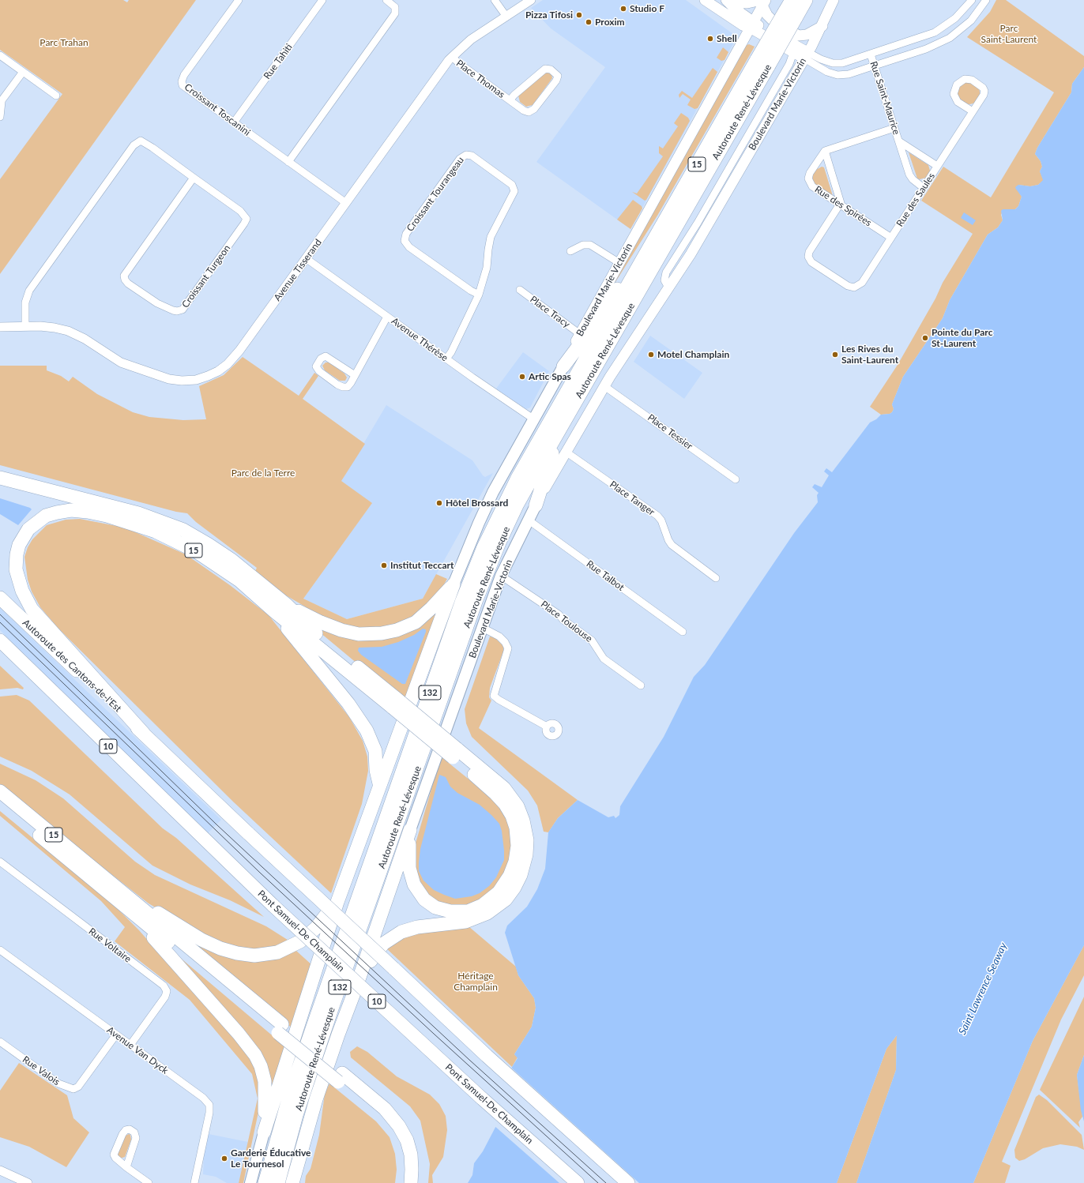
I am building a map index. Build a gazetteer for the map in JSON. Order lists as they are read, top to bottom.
{
  "streets": {
    "highway": [
      "Autoroute René-Lévesque",
      "15",
      "Autoroute des Cantons-de-l'Est",
      "132",
      "10",
      "Pont Samuel-De Champlain"
    ],
    "main road": ["Boulevard Marie-Victorin"],
    "street": [
      "Rue Tahiti",
      "Place Thomas",
      "Rue Saint-Maurice",
      "Croissant Toscanini",
      "Croissant Tourangeau",
      "Rue des Saules",
      "Rue des Spirées",
      "Avenue Tisserand",
      "Croissant Turgeon",
      "Place Tracy",
      "Avenue Thérèse",
      "Place Tessier",
      "Place Tanger",
      "Rue Talbot",
      "Place Toulouse",
      "Rue Voltaire",
      "Avenue Van Dyck",
      "Rue Valois"
    ]
  },
  "crossings": [
    ["Rue Tahiti", "Croissant Toscanini"],
    ["Place Thomas", "Avenue Tisserand"],
    ["Rue Saint-Maurice", "Rue des Saules"],
    ["Boulevard Marie-Victorin", "Place Tracy"],
    ["Boulevard Marie-Victorin", "Avenue Thérèse"],
    ["Boulevard Marie-Victorin", "Place Tessier"],
    ["Boulevard Marie-Victorin", "Place Tanger"],
    ["Boulevard Marie-Victorin", "Rue Talbot"],
    ["Boulevard Marie-Victorin", "Place Toulouse"],
    ["Croissant Toscanini", "Avenue Tisserand"],
    ["15", "Autoroute des Cantons-de-l'Est"],
    ["Croissant Tourangeau", "Avenue Thérèse"],
    ["Rue des Saules", "Rue des Spirées"],
    ["Avenue Tisserand", "Croissant Turgeon"],
    ["Avenue Tisserand", "Avenue Thérèse"],
    ["10", "Pont Samuel-De Champlain"],
    ["Rue Voltaire", "Avenue Van Dyck"],
    ["Avenue Van Dyck", "Rue Valois"]
  ],
  "water": ["Saint Lawrence Seaway"],
  "parks": [
    "Parc Saint-Laurent",
    "Parc Trahan",
    "Parc de la Terre",
    "Héritage Champlain"
  ],
  "places": [
    "Studio F",
    "Pizza Tifosi",
    "Proxim",
    "Shell",
    "Pointe du Parc St-Laurent",
    "Motel Champlain",
    "Les Rives du Saint-Laurent",
    "Artic Spas",
    "Hôtel Brossard",
    "Institut Teccart",
    "Garderie Éducative Le Tournesol"
  ]
}
